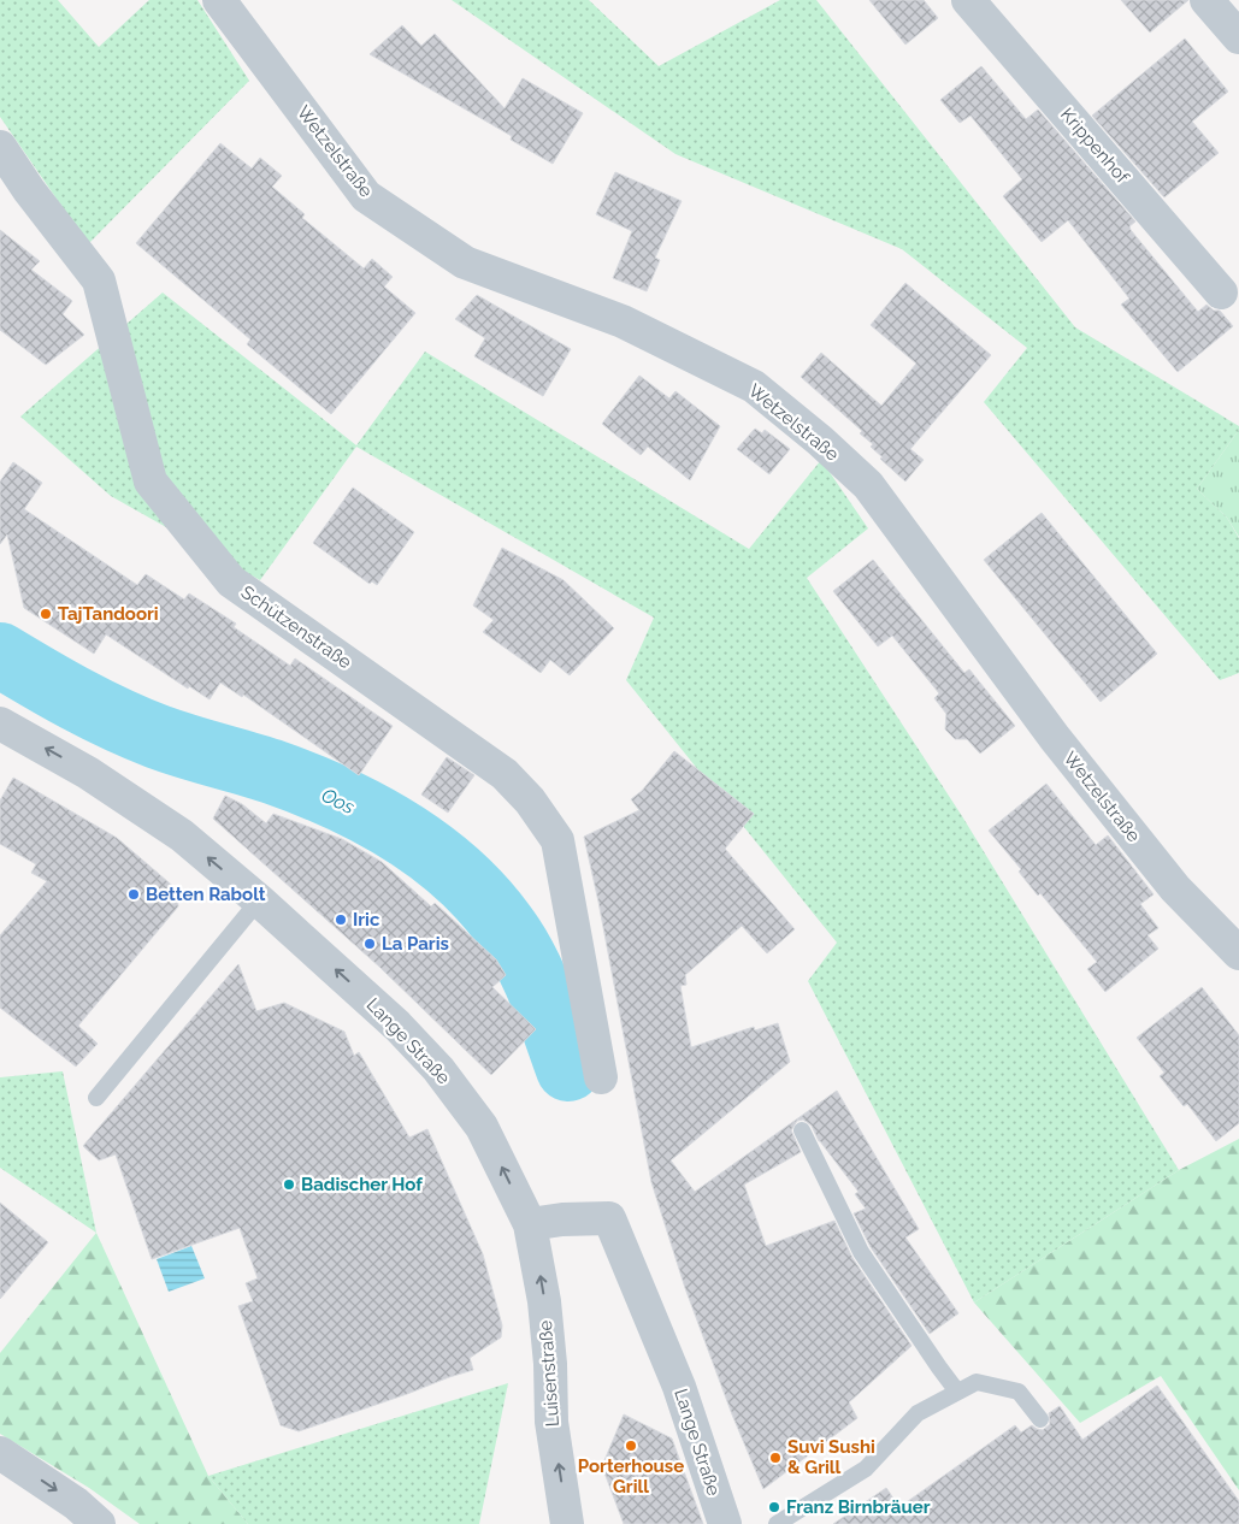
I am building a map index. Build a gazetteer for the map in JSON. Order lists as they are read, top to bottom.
{
  "streets": {
    "street": [
      "Krippenhof",
      "Wetzelstraße",
      "Schützenstraße",
      "Lange Straße",
      "Luisenstraße"
    ]
  },
  "crossings": [
    ["Lange Straße", "Luisenstraße"]
  ],
  "one_way": ["Lange Straße", "Luisenstraße"],
  "water": ["Oos"],
  "places": [
    "TajTandoori",
    "Betten Rabolt",
    "Iric",
    "La Paris",
    "Badischer Hof",
    "Porterhouse Grill",
    "Suvi Sushi & Grill",
    "Franz Birnbräuer"
  ]
}
